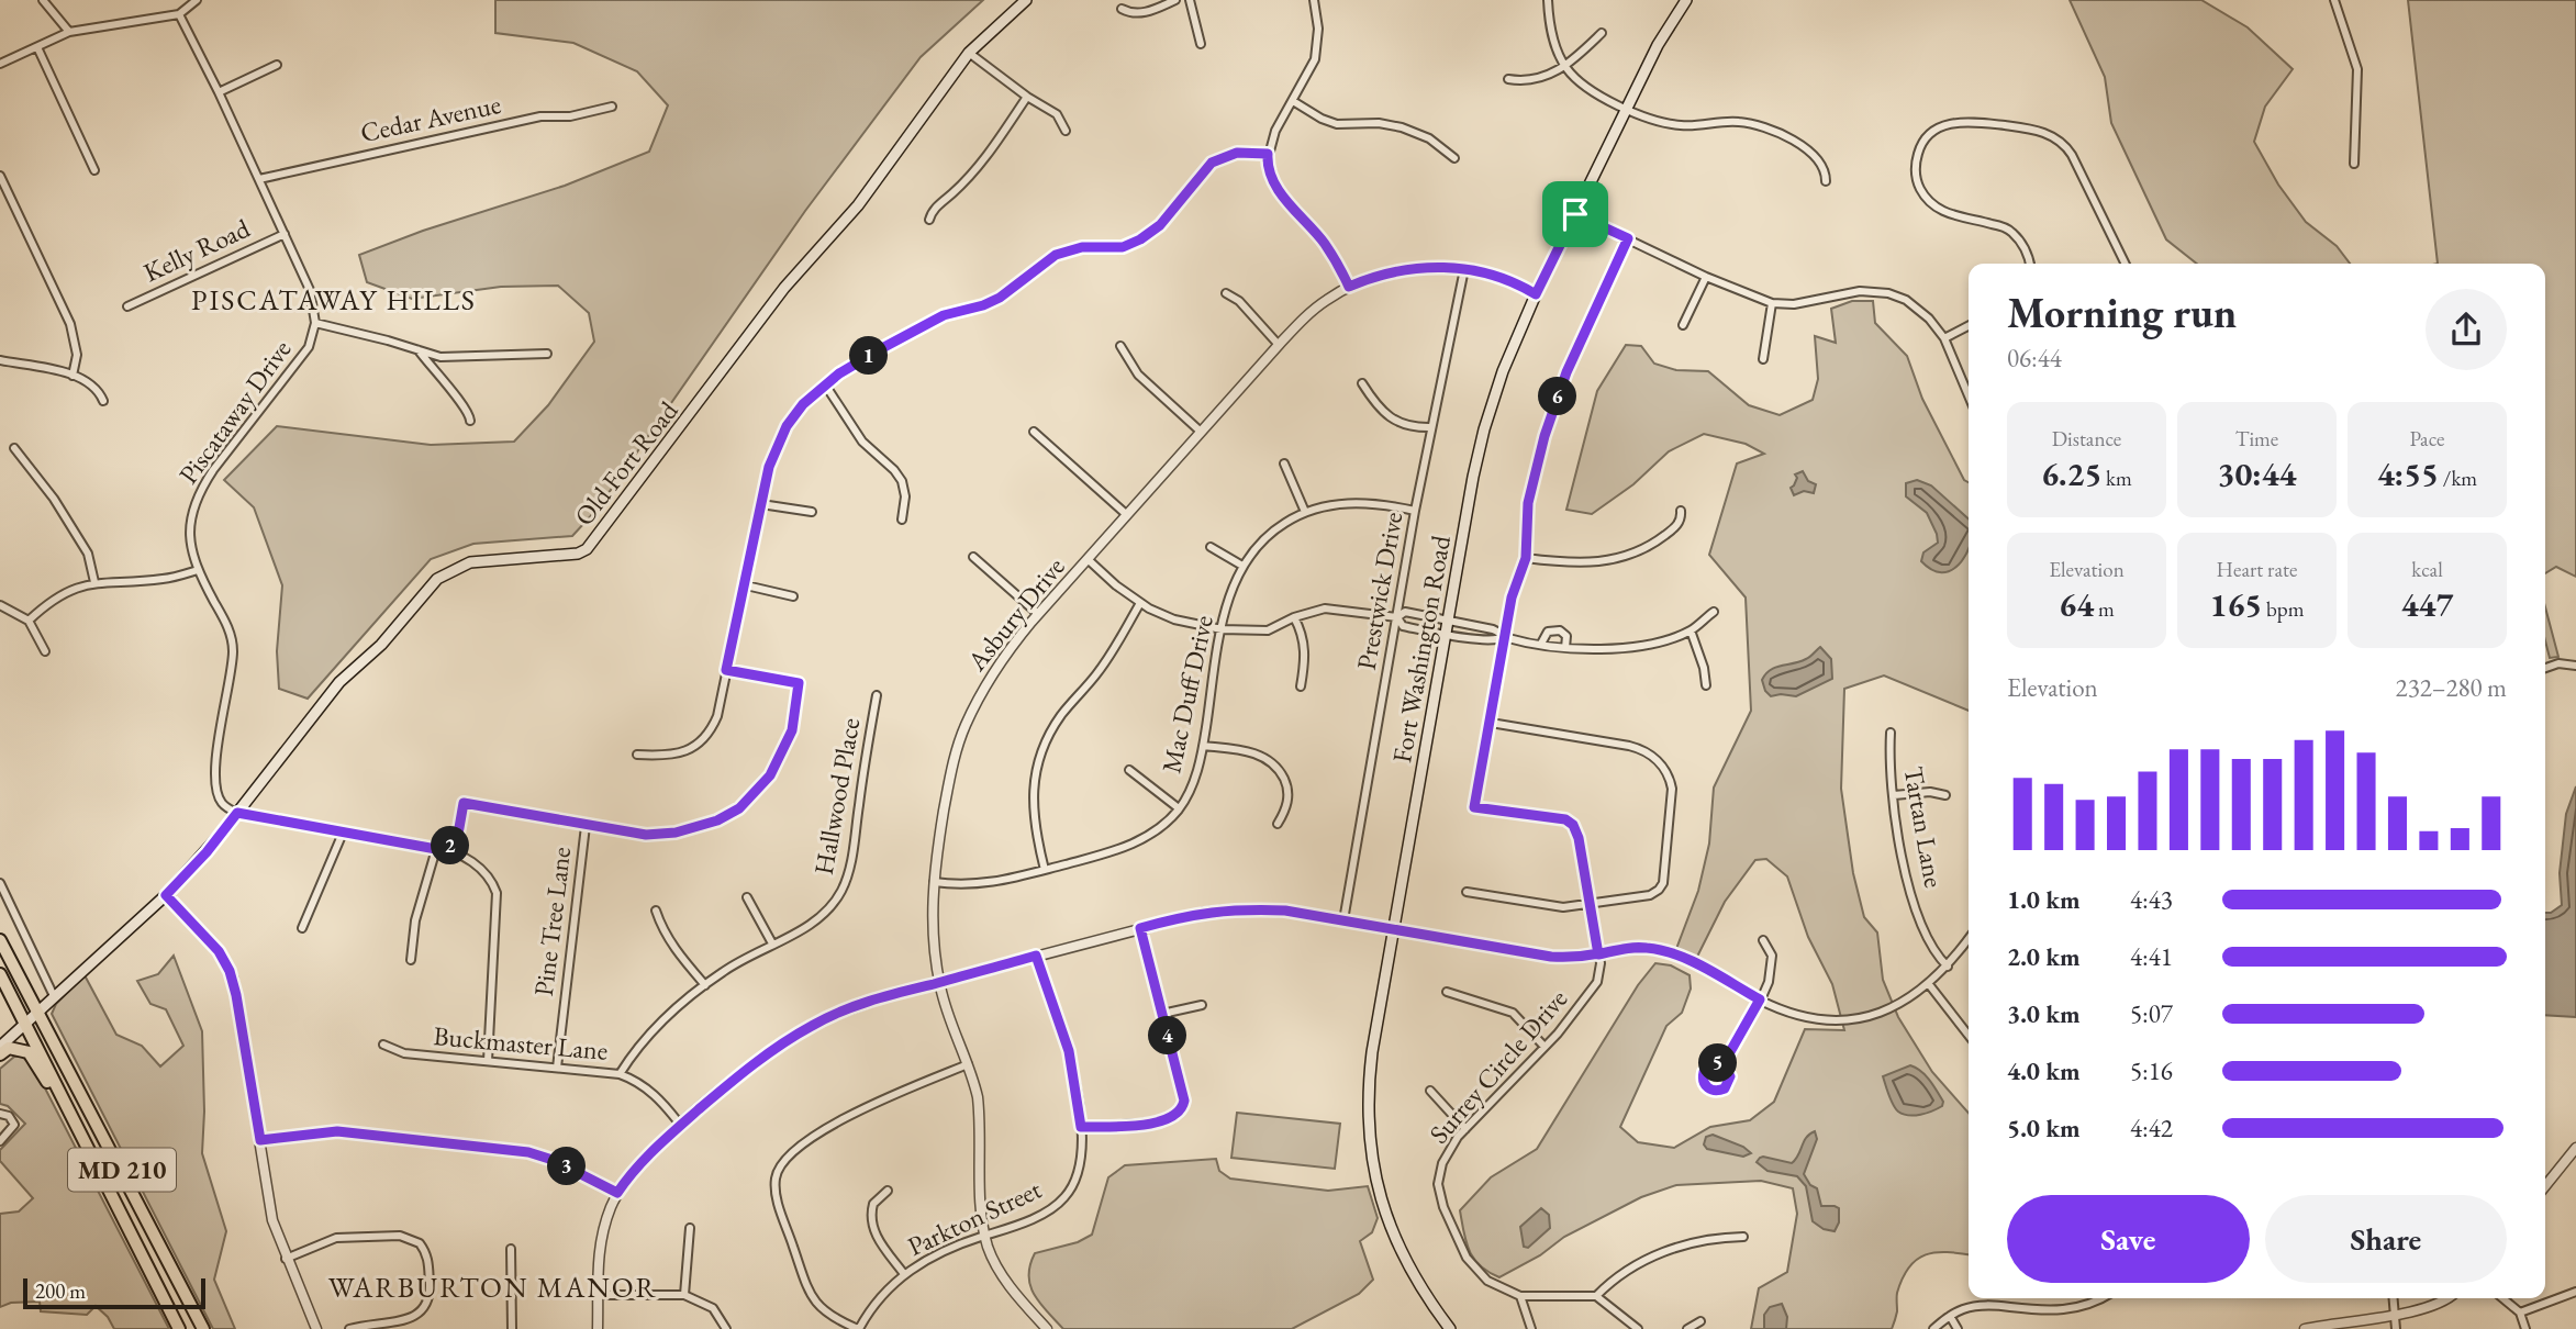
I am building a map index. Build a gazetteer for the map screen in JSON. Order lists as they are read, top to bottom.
{
  "streets": {
    "highway": ["MD 210"],
    "main road": ["Old Fort Road", "Fort Washington Road"],
    "street": [
      "Cedar Avenue",
      "Kelly Road",
      "Piscataway Drive",
      "Prestwick Drive",
      "Asbury Drive",
      "Mac Duff Drive",
      "Hallwood Place",
      "Tartan Lane",
      "Pine Tree Lane",
      "Buckmaster Lane",
      "Surrey Circle Drive",
      "Parkton Street"
    ]
  },
  "crossings": [
    ["Cedar Avenue", "Piscataway Drive"],
    ["Kelly Road", "Piscataway Drive"],
    ["Piscataway Drive", "Old Fort Road"],
    ["Old Fort Road", "MD 210"],
    ["Prestwick Drive", "Asbury Drive"],
    ["Prestwick Drive", "Mac Duff Drive"],
    ["Asbury Drive", "Fort Washington Road"],
    ["Asbury Drive", "Mac Duff Drive"],
    ["Asbury Drive", "Parkton Street"],
    ["Hallwood Place", "Buckmaster Lane"],
    ["Pine Tree Lane", "Buckmaster Lane"]
  ],
  "districts": ["PISCATAWAY HILLS", "WARBURTON MANOR"],
  "scale_bar": "200 m",
  "page": {
    "heading": ["Morning run", "06:44"],
    "pins": [
      "1",
      "6",
      "2",
      "4",
      "5",
      "3"
    ],
    "stats": [
      ["Distance", "6.25 km"],
      ["Time", "30:44"],
      ["Pace", "4:55 /km"],
      ["Elevation", "64 m"],
      ["Heart rate", "165 bpm"],
      ["kcal", "447"]
    ],
    "chart": ["Elevation", "232–280 m"],
    "list": [
      {
        "name": "1.0 km",
        "note": "4:43"
      },
      {
        "name": "2.0 km",
        "note": "4:41"
      },
      {
        "name": "3.0 km",
        "note": "5:07"
      },
      {
        "name": "4.0 km",
        "note": "5:16"
      },
      {
        "name": "5.0 km",
        "note": "4:42"
      }
    ],
    "buttons": ["Save", "Share"],
    "scale": "200 m"
  }
}
